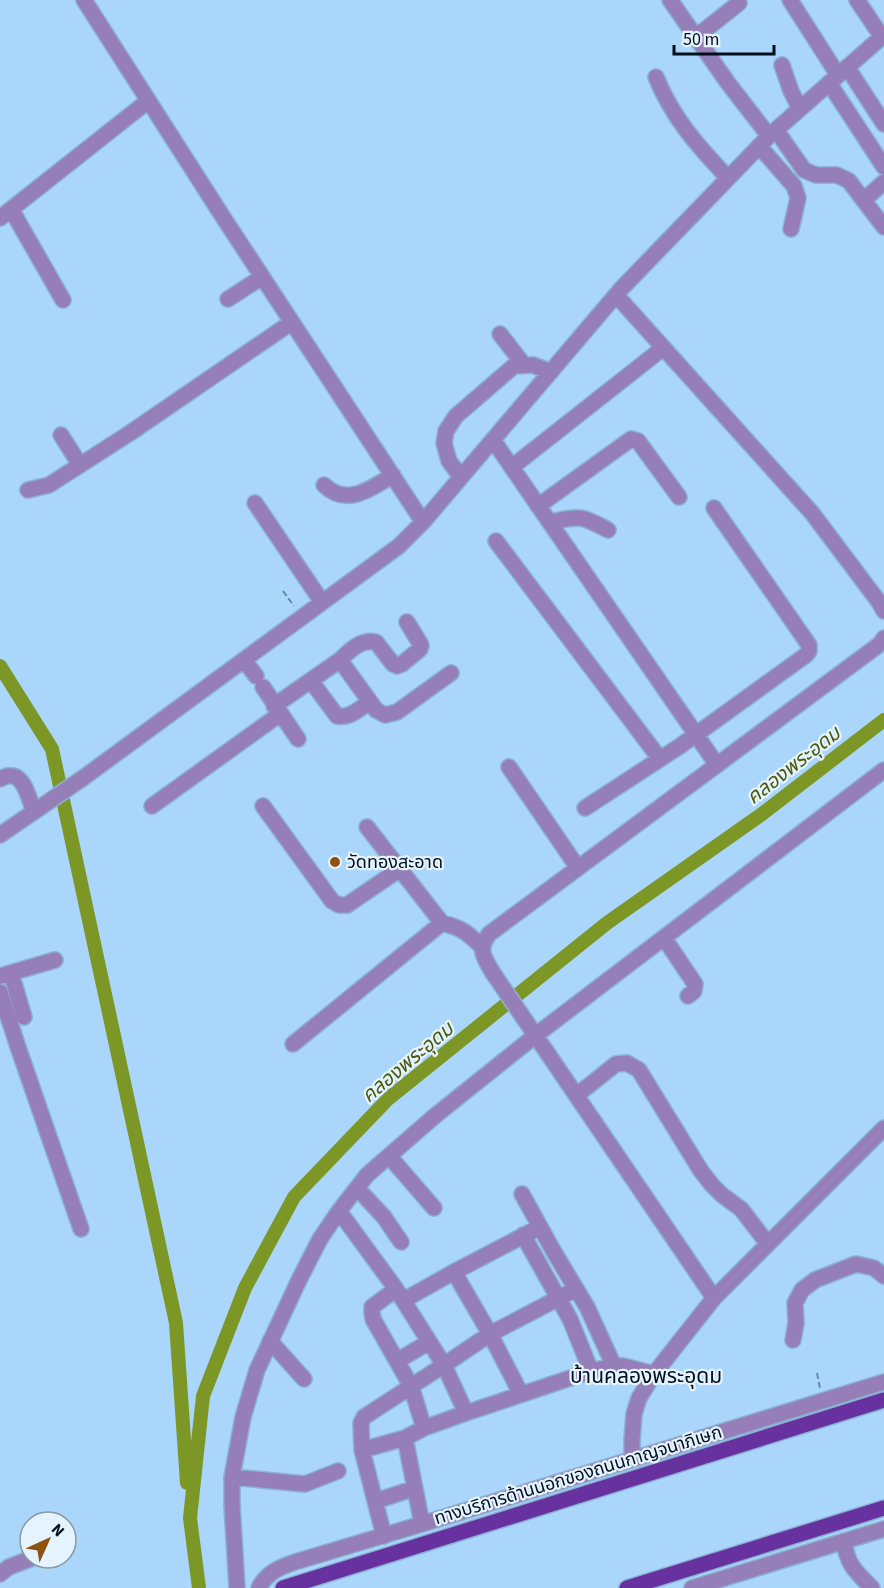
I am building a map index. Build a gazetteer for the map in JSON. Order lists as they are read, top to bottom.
{
  "streets": {
    "main road": ["ทางบริการด้านนอกของถนนกาญจนาภิเษก"]
  },
  "districts": ["บ้านคลองพระอุดม"],
  "water": ["คลองพระอุดม"],
  "places": ["วัดทองสะอาด"],
  "scale_bar": "50 m",
  "north": "top right"
}
